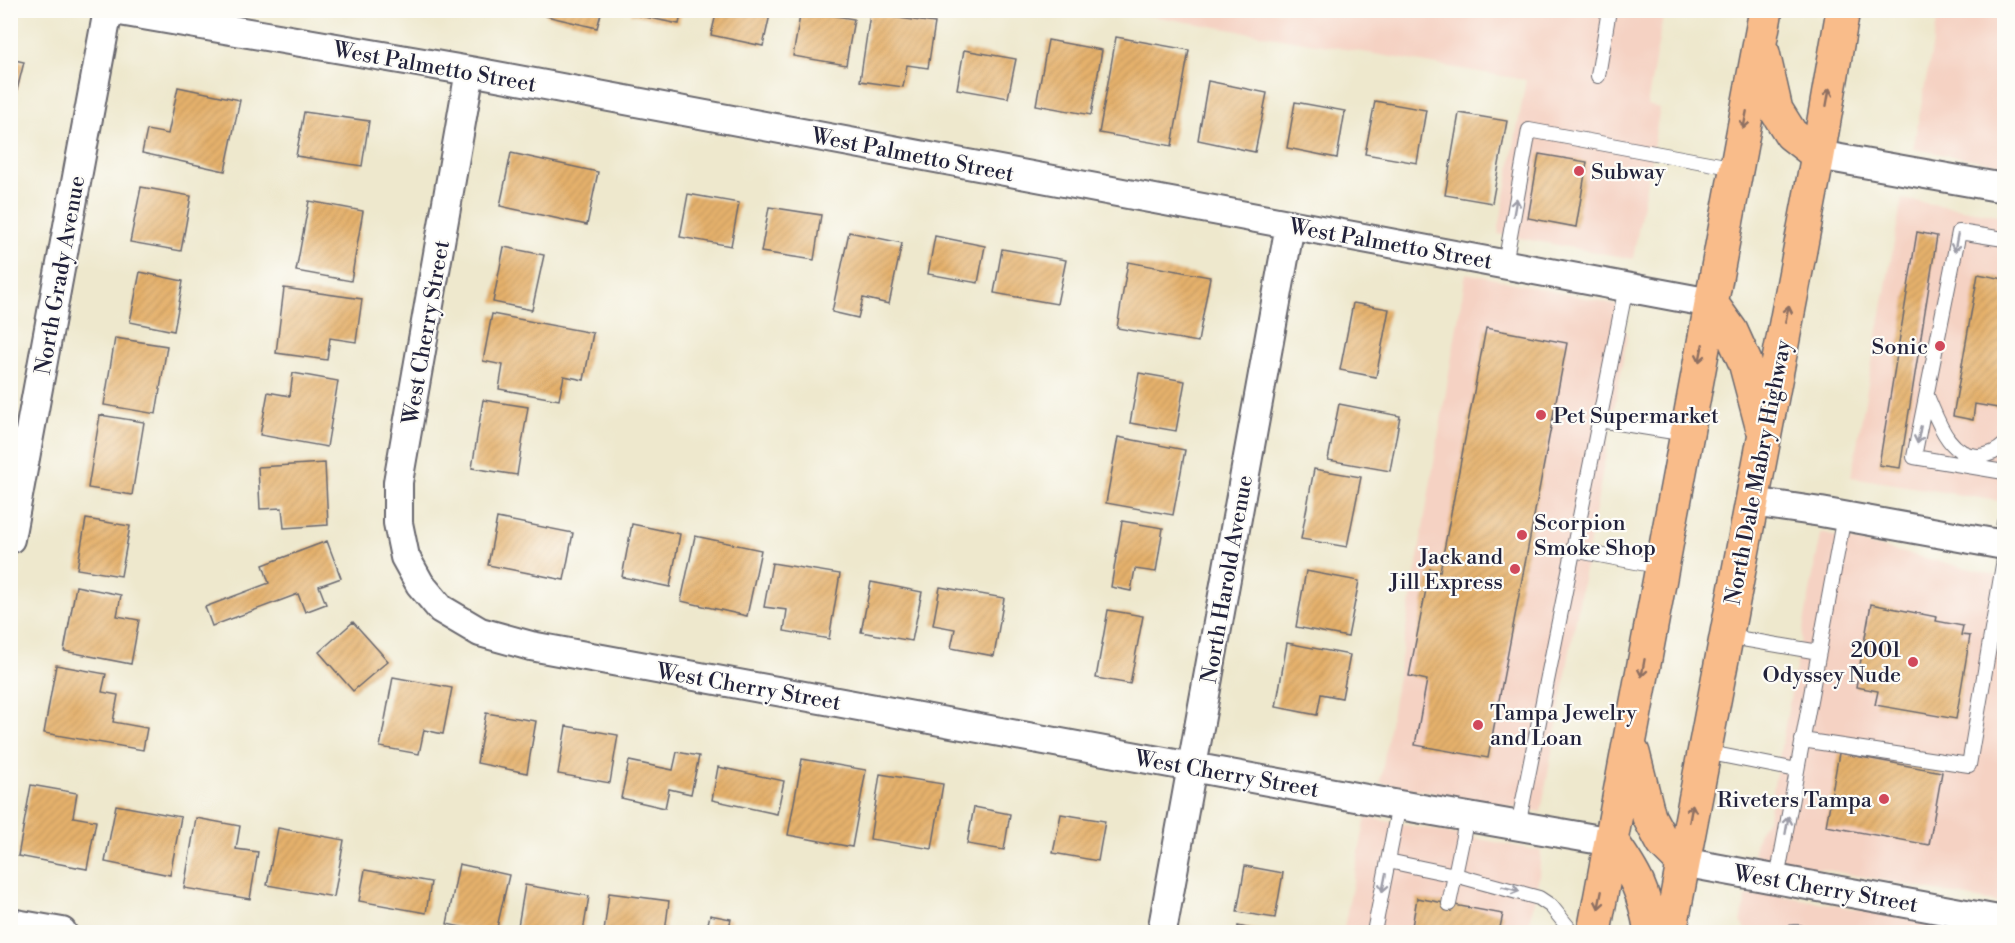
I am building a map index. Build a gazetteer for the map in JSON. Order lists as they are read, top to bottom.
{
  "streets": {
    "main road": ["North Dale Mabry Highway"],
    "street": [
      "West Palmetto Street",
      "North Grady Avenue",
      "West Cherry Street",
      "North Harold Avenue"
    ]
  },
  "crossings": [
    ["West Palmetto Street", "West Cherry Street"],
    ["West Palmetto Street", "North Harold Avenue"],
    ["West Cherry Street", "North Dale Mabry Highway"],
    ["West Cherry Street", "North Harold Avenue"]
  ],
  "places": [
    "Subway",
    "Sonic",
    "Pet Supermarket",
    "Scorpion Smoke Shop",
    "Jack and Jill Express",
    "2001 Odyssey Nude",
    "Tampa Jewelry and Loan",
    "Riveters Tampa"
  ]
}
